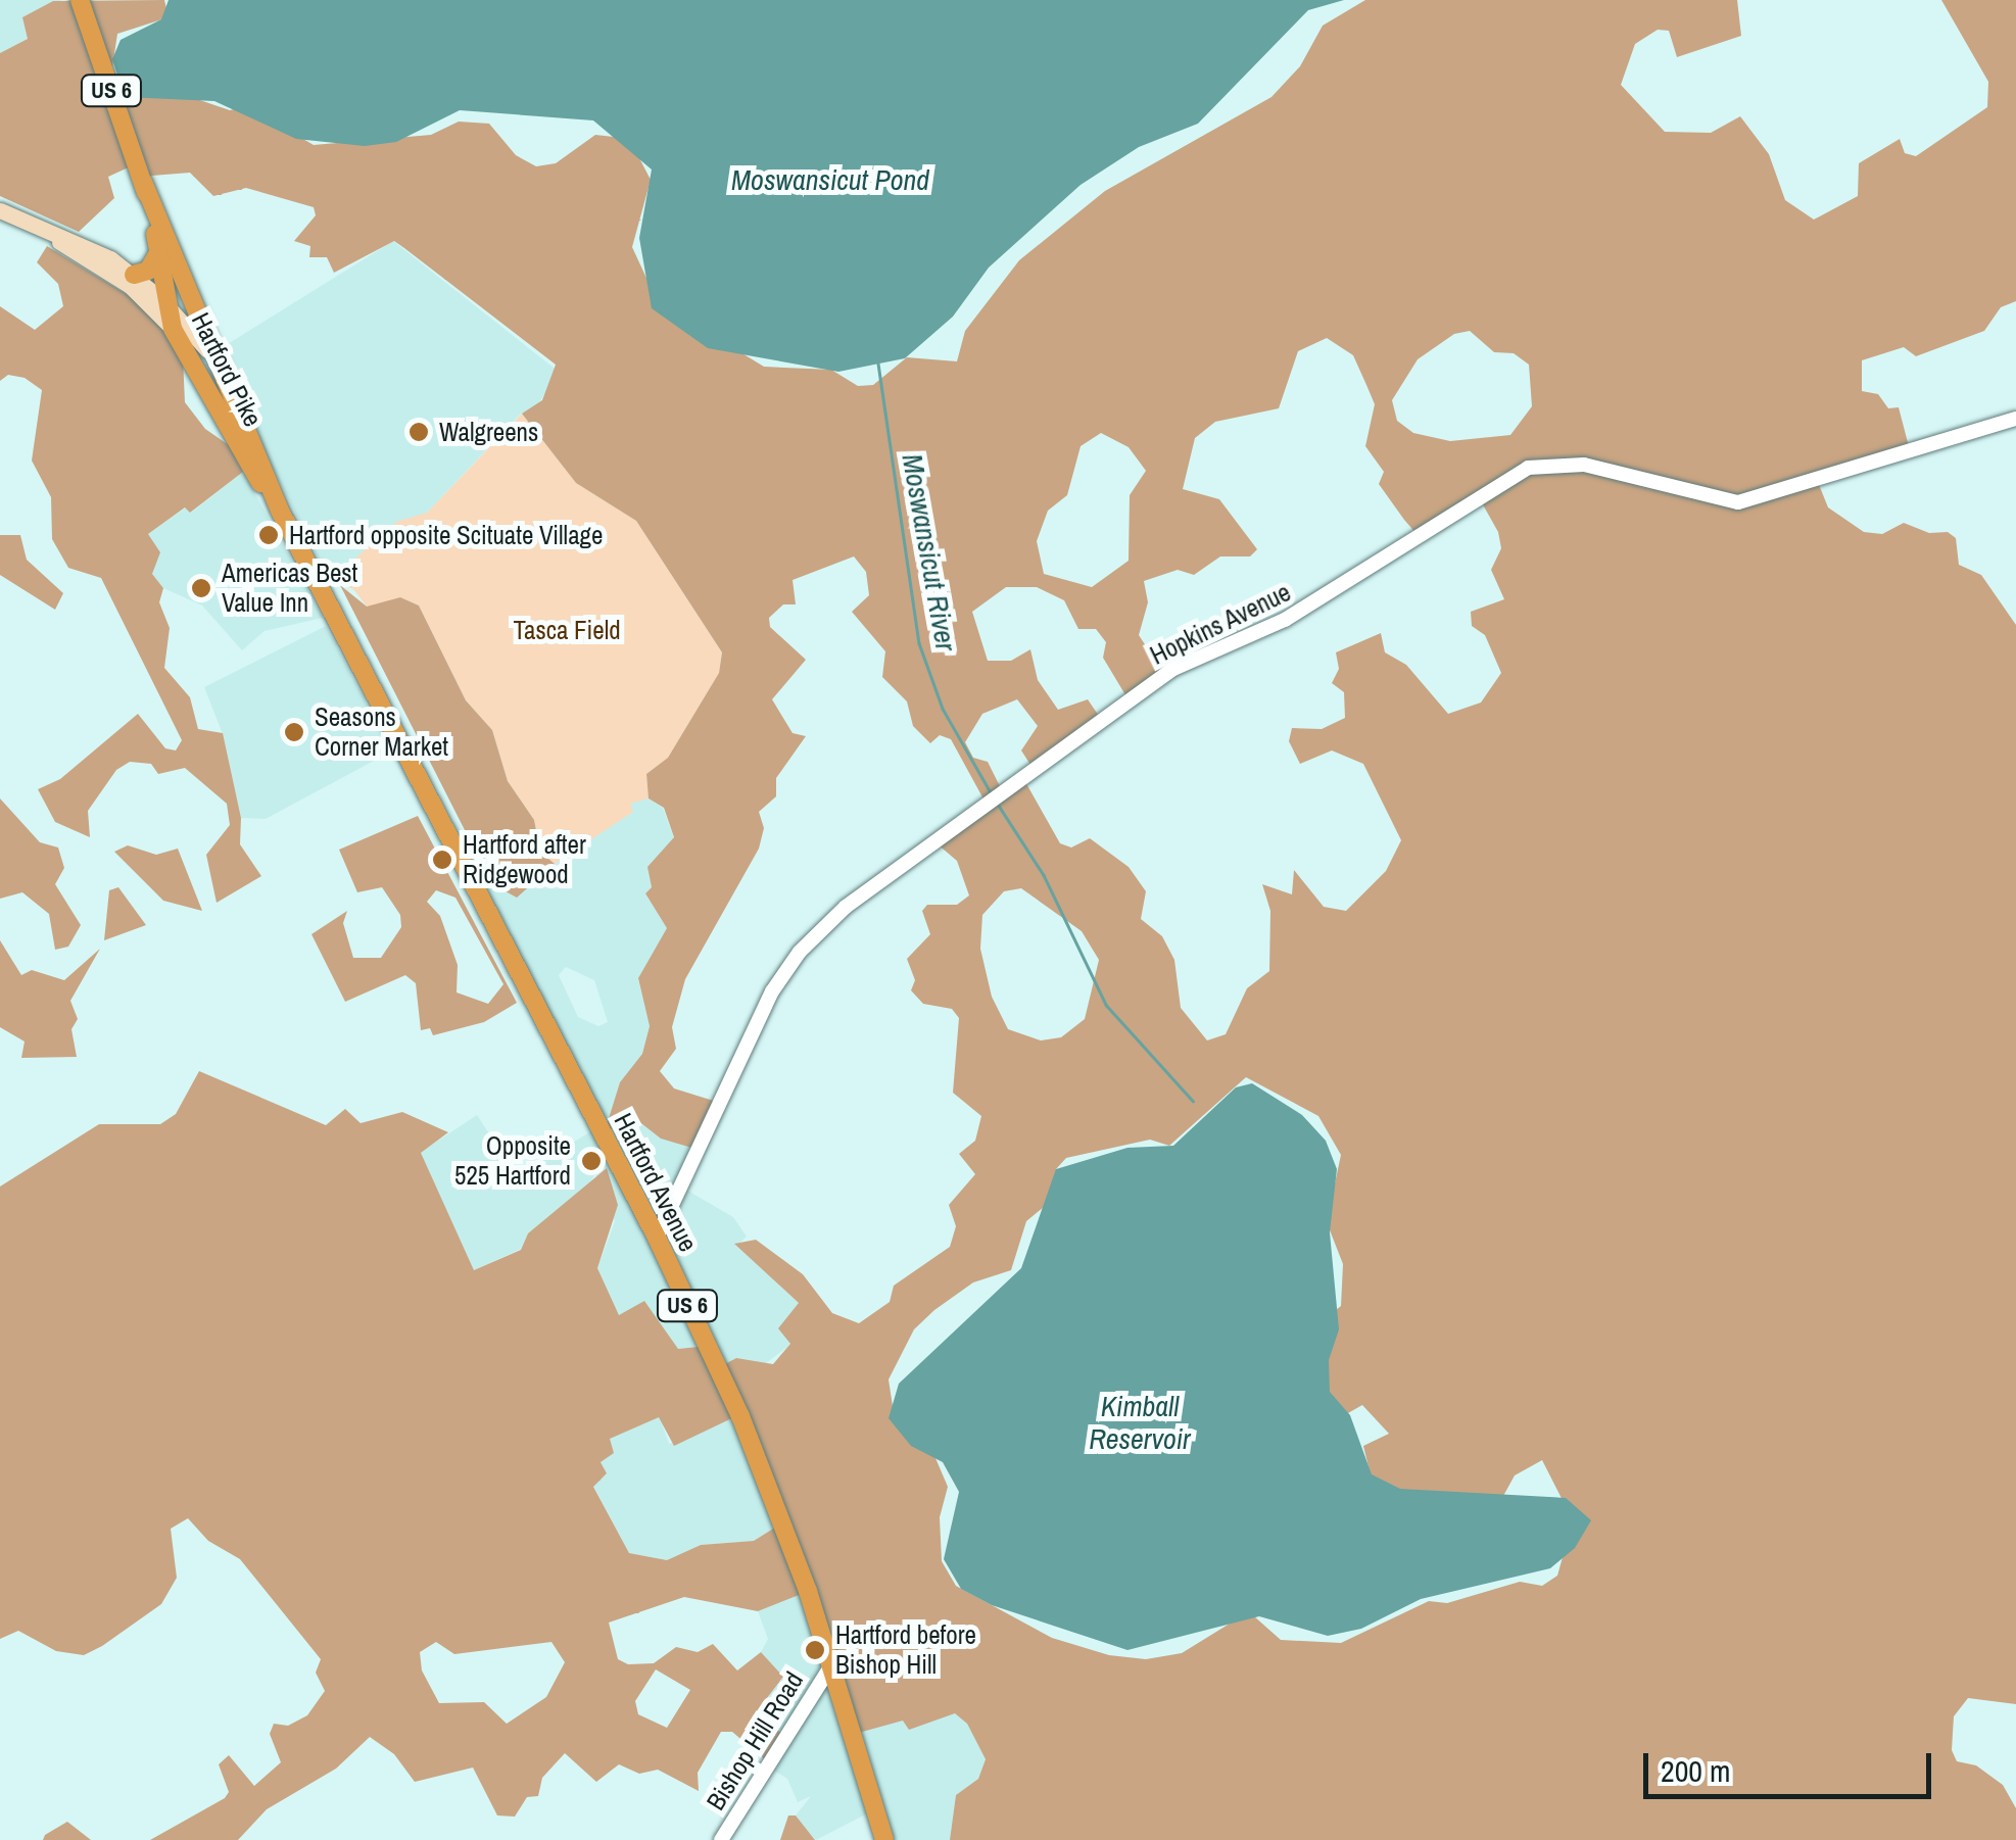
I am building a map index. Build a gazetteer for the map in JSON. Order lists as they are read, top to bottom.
{
  "streets": {
    "highway": ["US 6", "Hartford Pike", "Hartford Avenue"],
    "street": ["Hopkins Avenue", "Bishop Hill Road"]
  },
  "crossings": [
    ["Hartford Pike", "Hartford Avenue"],
    ["Hopkins Avenue", "Hartford Avenue"],
    ["Hartford Avenue", "Bishop Hill Road"]
  ],
  "water": ["Moswansicut Pond", "Moswansicut River", "Kimball Reservoir"],
  "parks": ["Tasca Field"],
  "places": [
    "Walgreens",
    "Hartford opposite Scituate Village",
    "Americas Best Value Inn",
    "Seasons Corner Market",
    "Hartford after Ridgewood",
    "Opposite 525 Hartford",
    "Hartford before Bishop Hill"
  ],
  "scale_bar": "200 m"
}
